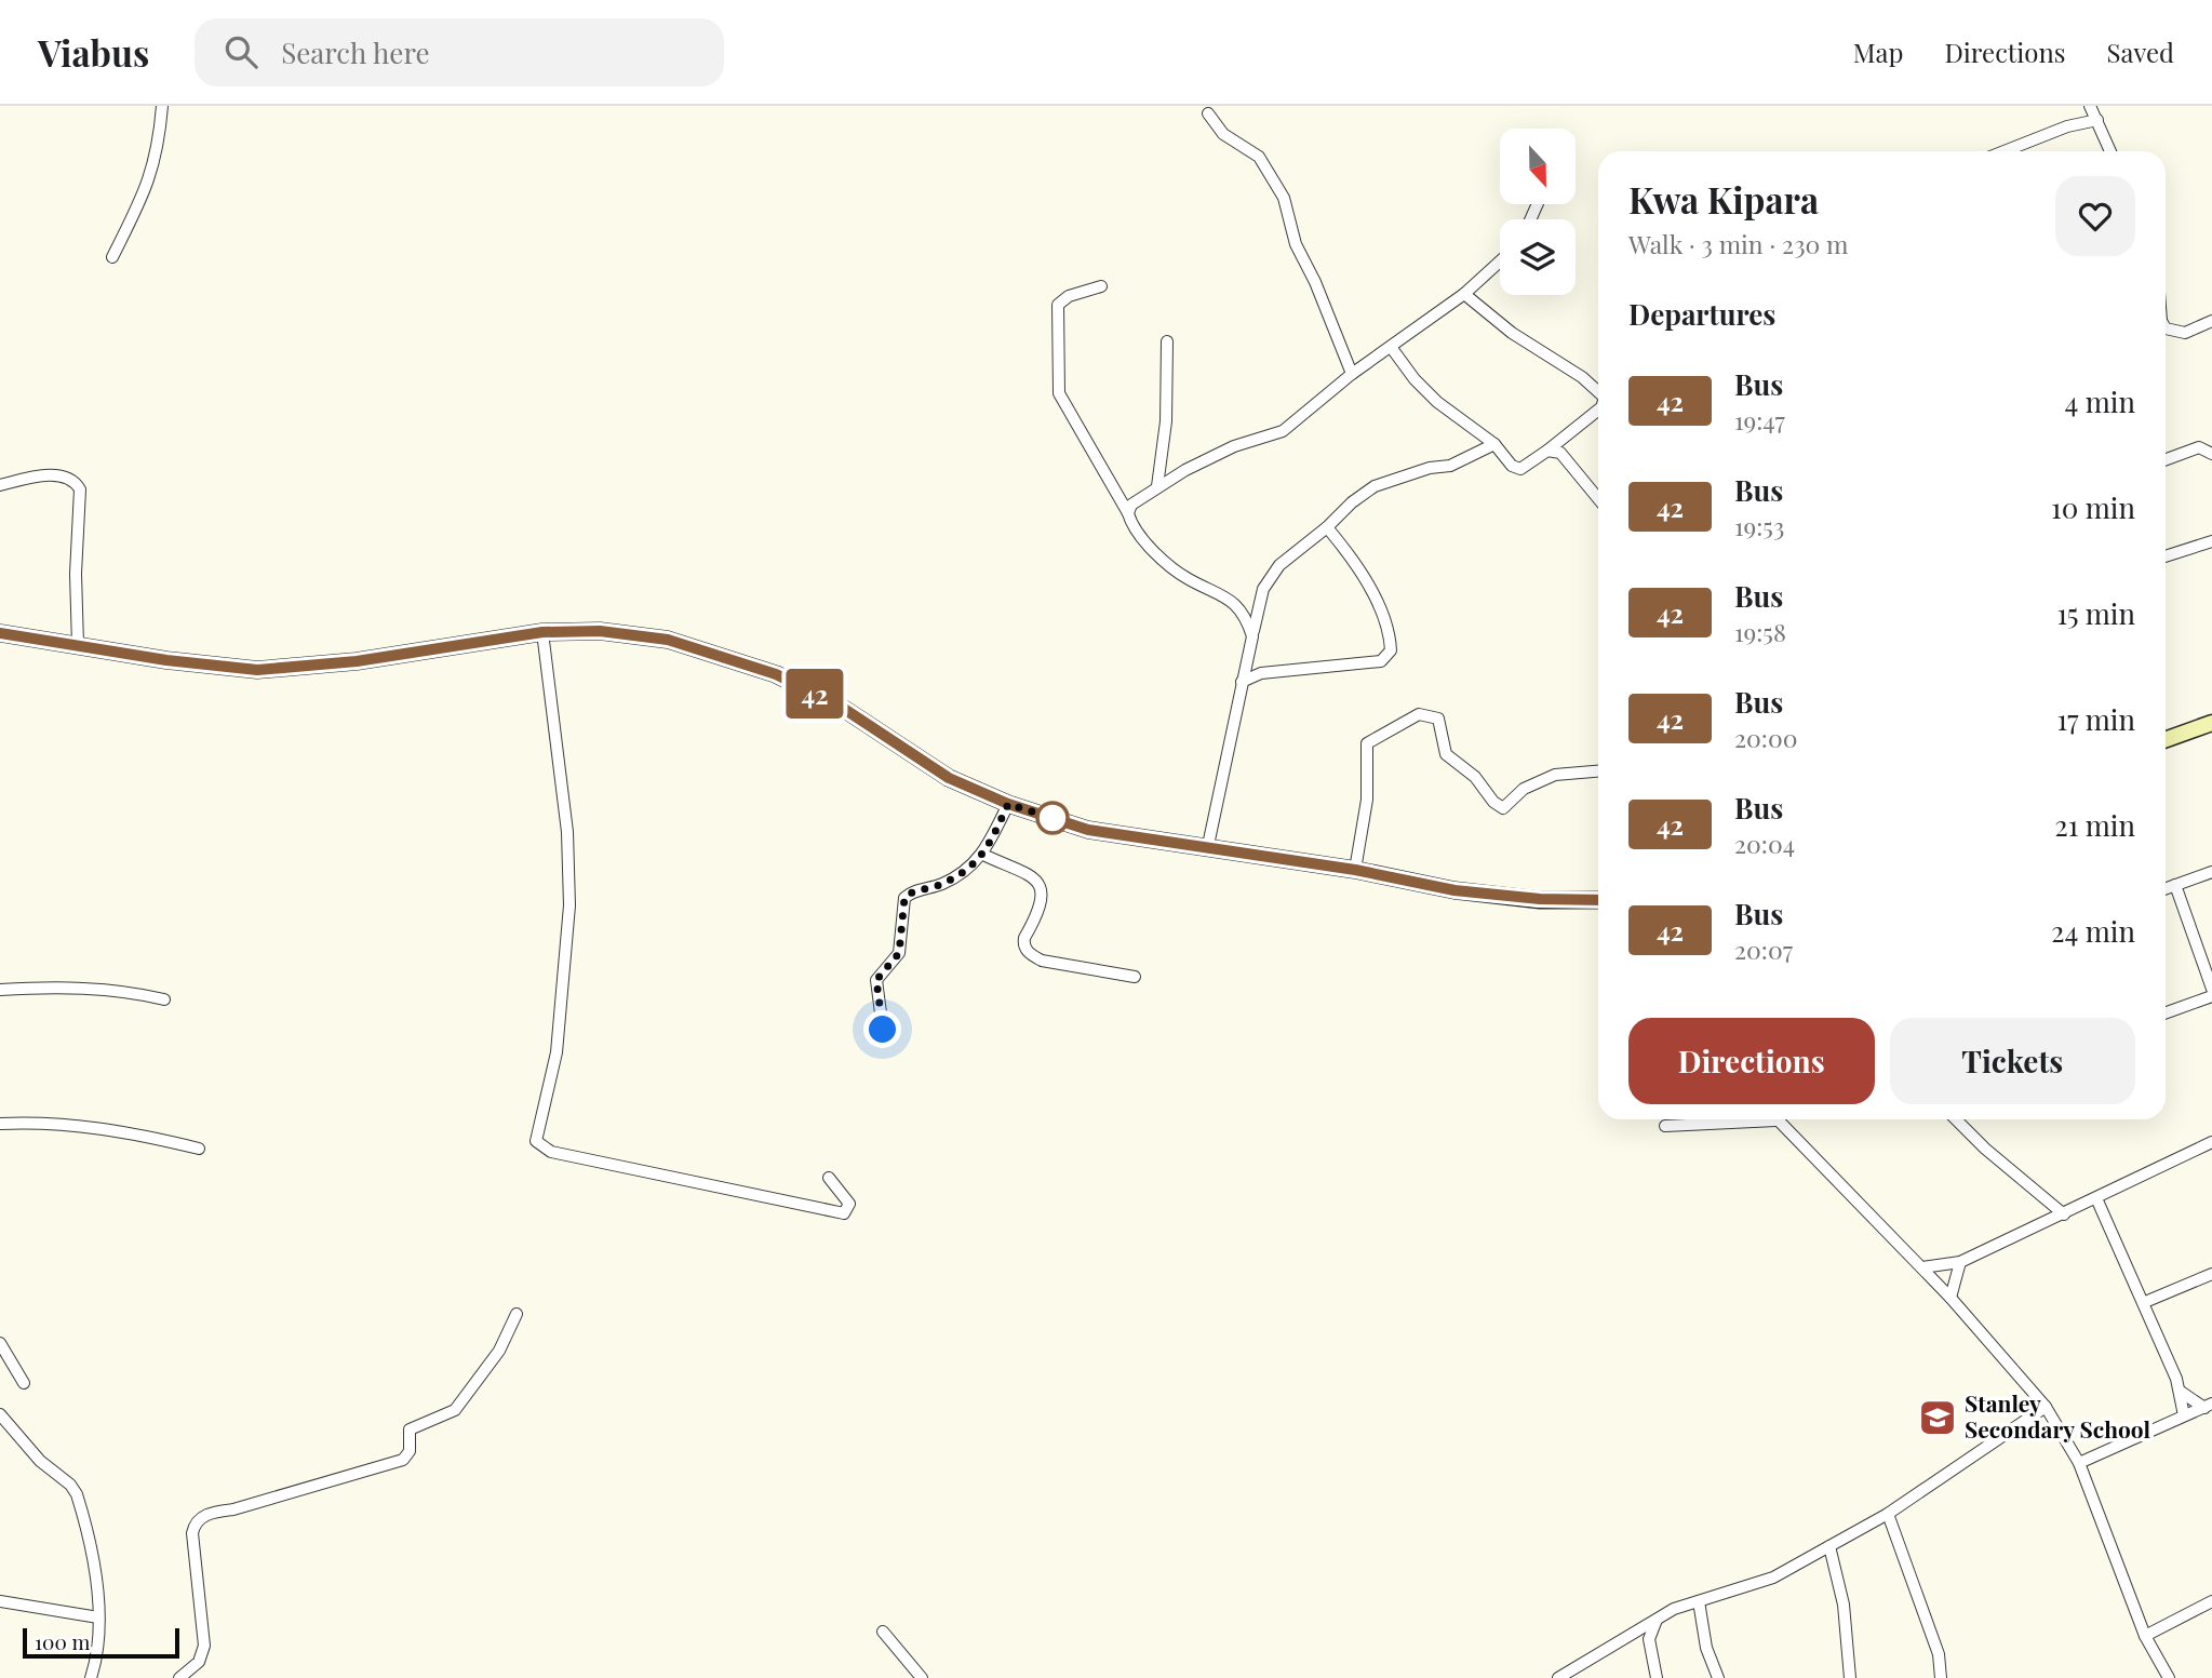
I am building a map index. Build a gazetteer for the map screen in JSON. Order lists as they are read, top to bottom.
{
  "places": {
    "school or university": ["Stanley Secondary School"]
  },
  "lines": ["bus line 42"],
  "scale_bar": "100 m",
  "north": "bottom",
  "page": {
    "header": "Viabus",
    "search": "Search here",
    "nav": ["Map", "Directions", "Saved"],
    "on_map": "42",
    "heading": [
      ["Kwa Kipara", "Walk · 3 min · 230 m"],
      "Departures"
    ],
    "list": [
      {
        "mark": "42",
        "name": "Bus",
        "note": "19:47",
        "value": "4 min"
      },
      {
        "mark": "42",
        "name": "Bus",
        "note": "19:53",
        "value": "10 min"
      },
      {
        "mark": "42",
        "name": "Bus",
        "note": "19:58",
        "value": "15 min"
      },
      {
        "mark": "42",
        "name": "Bus",
        "note": "20:00",
        "value": "17 min"
      },
      {
        "mark": "42",
        "name": "Bus",
        "note": "20:04",
        "value": "21 min"
      },
      {
        "mark": "42",
        "name": "Bus",
        "note": "20:07",
        "value": "24 min"
      }
    ],
    "buttons": ["Directions", "Tickets"],
    "scale": "100 m"
  }
}
